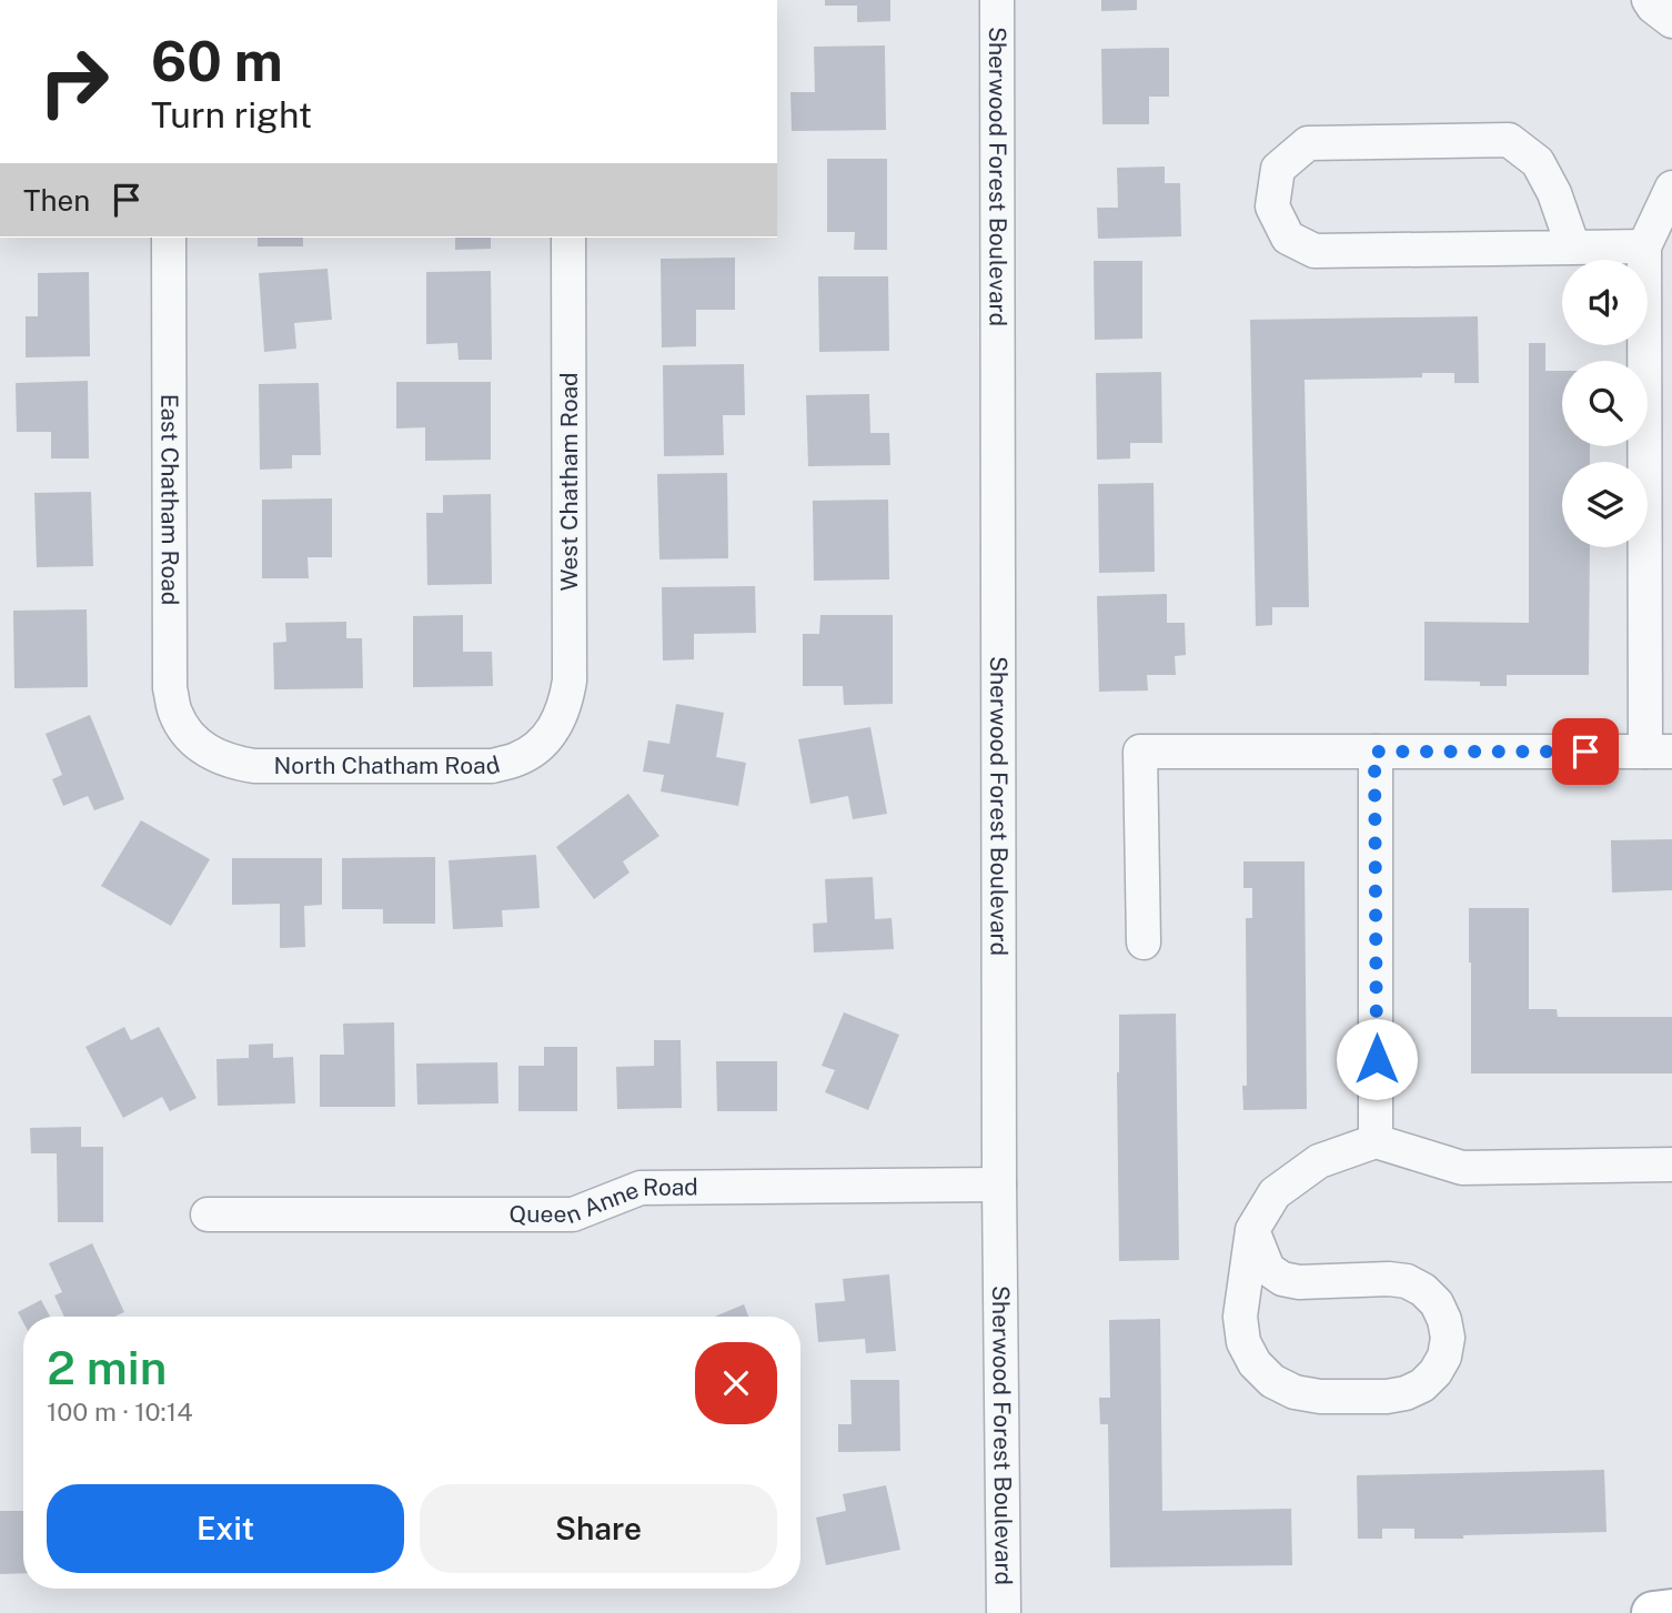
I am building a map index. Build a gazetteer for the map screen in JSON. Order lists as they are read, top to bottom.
{
  "streets": {
    "street": [
      "Sherwood Forest Boulevard",
      "West Chatham Road",
      "East Chatham Road",
      "North Chatham Road",
      "Queen Anne Road"
    ]
  },
  "crossings": [
    ["Sherwood Forest Boulevard", "Queen Anne Road"],
    ["West Chatham Road", "North Chatham Road"],
    ["East Chatham Road", "North Chatham Road"]
  ],
  "page": {
    "turn": ["60 m", "Turn right"],
    "then": "Then",
    "heading": ["2 min", "100 m · 10:14"],
    "buttons": ["Exit", "Share"]
  }
}
